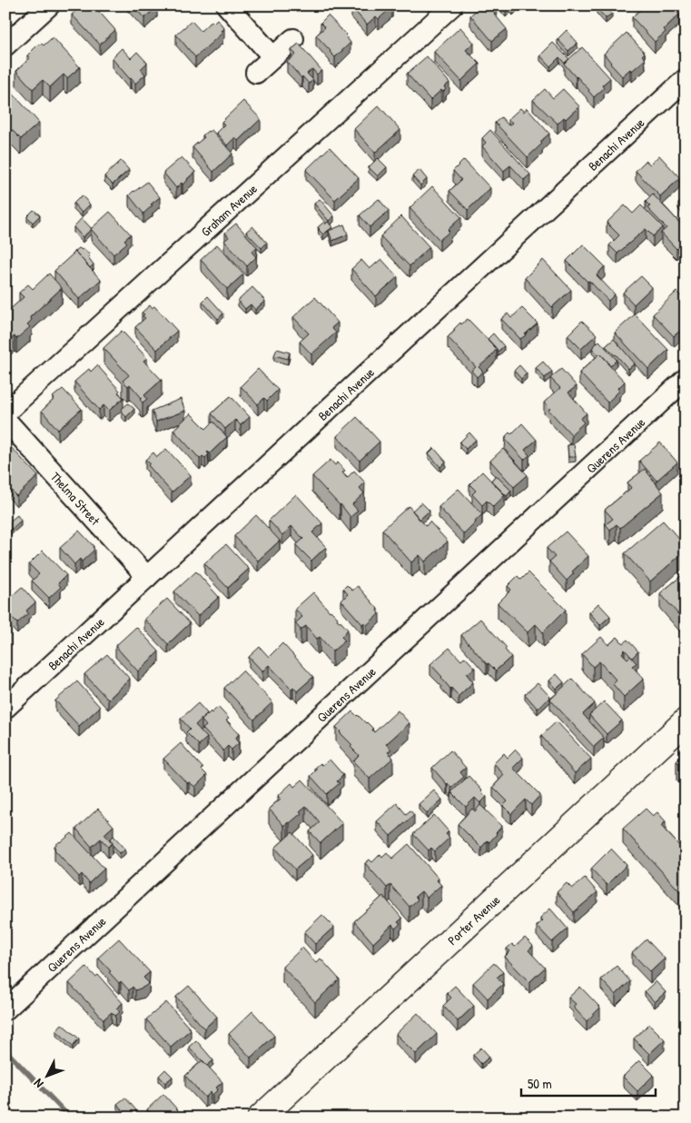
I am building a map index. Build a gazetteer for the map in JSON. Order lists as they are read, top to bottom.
{
  "streets": {
    "main road": ["Porter Avenue"],
    "street": [
      "Benachi Avenue",
      "Graham Avenue",
      "Querens Avenue",
      "Thelma Street"
    ]
  },
  "crossings": [
    ["Benachi Avenue", "Thelma Street"]
  ],
  "scale_bar": "50 m",
  "north": "bottom left"
}
